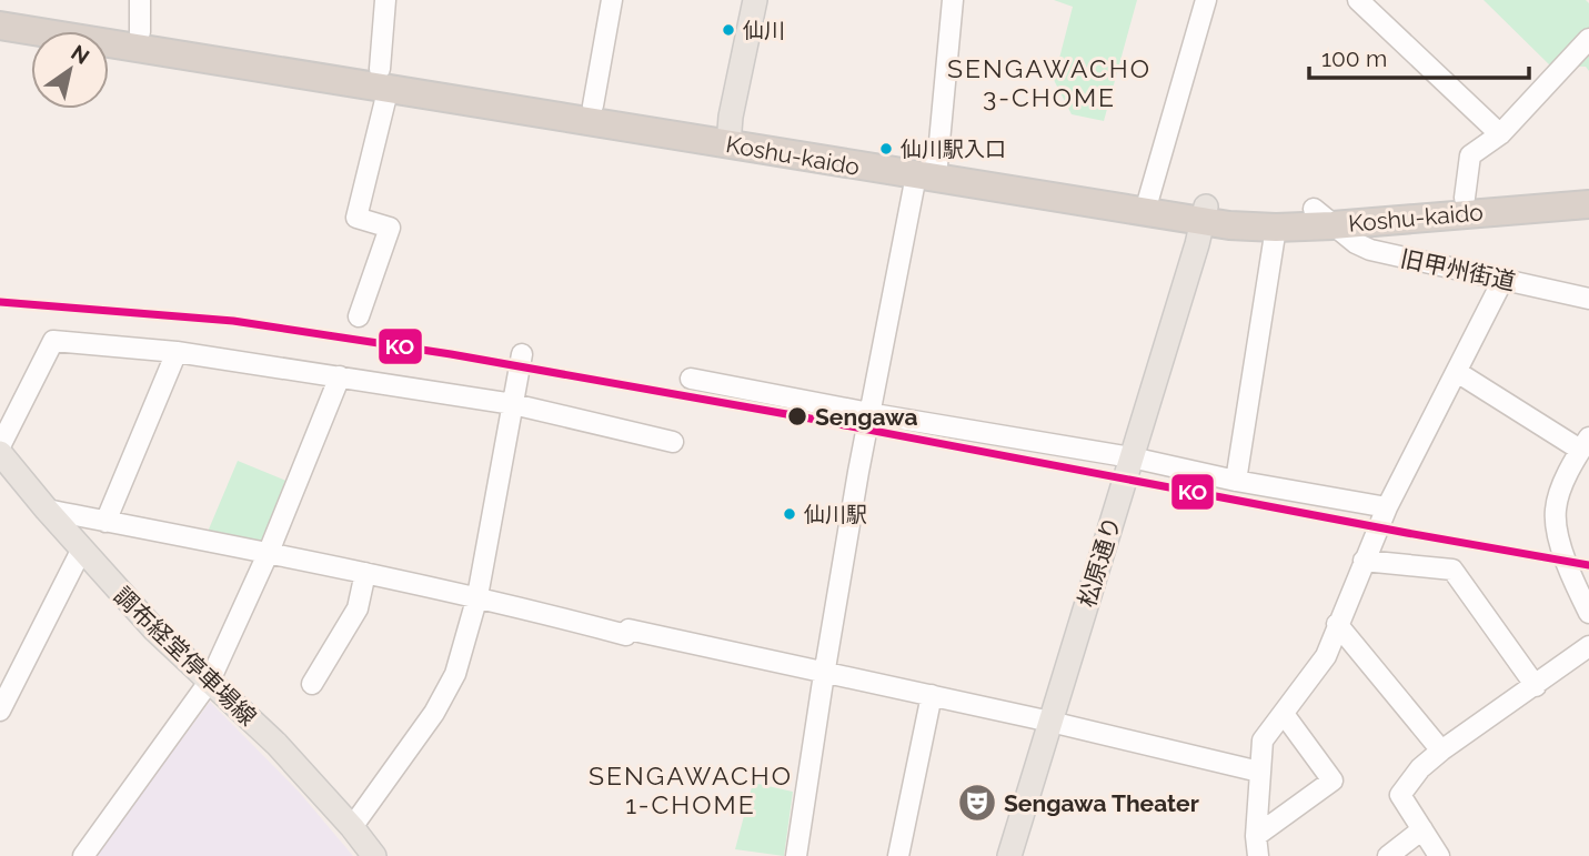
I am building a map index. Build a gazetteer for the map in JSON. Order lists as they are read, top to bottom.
{
  "streets": {
    "highway": ["Koshu-kaido"],
    "main road": ["松原通り", "調布経堂停車場線"],
    "street": ["旧甲州街道"]
  },
  "crossings": [
    ["Koshu-kaido", "旧甲州街道"],
    ["Koshu-kaido", "松原通り"]
  ],
  "districts": ["SENGAWACHO 3-CHOME", "SENGAWACHO 1-CHOME"],
  "places": {
    "other": [
      "仙川",
      "仙川駅入口",
      "Sengawa",
      "仙川駅"
    ],
    "theatre": ["Sengawa Theater"]
  },
  "lines": ["transit line KO"],
  "scale_bar": "100 m",
  "north": "top right"
}
